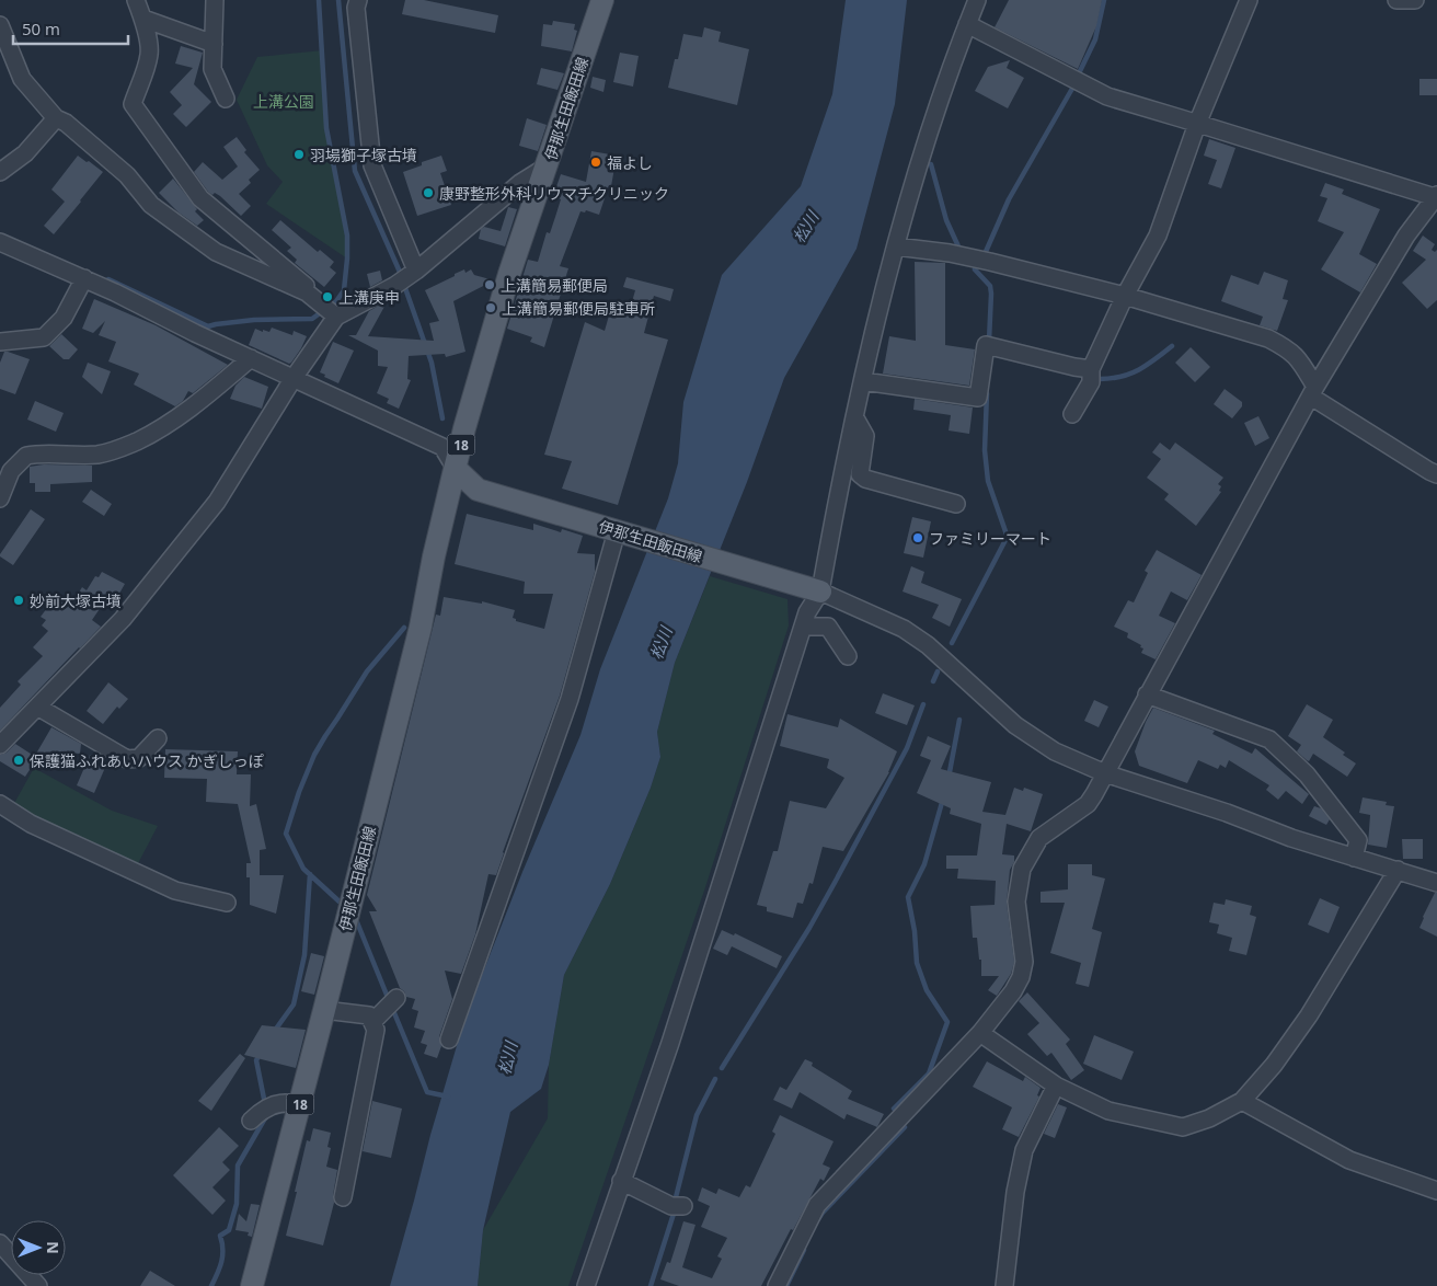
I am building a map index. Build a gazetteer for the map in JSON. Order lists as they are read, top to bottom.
{
  "streets": {
    "main road": ["伊那生田飯田線", "18"]
  },
  "water": ["松川"],
  "parks": ["上溝公園"],
  "places": [
    "羽場獅子塚古墳",
    "福よし",
    "康野整形外科リウマチクリニック",
    "上溝簡易郵便局",
    "上溝庚申",
    "上溝簡易郵便局駐車所",
    "ファミリーマート",
    "妙前大塚古墳",
    "保護猫ふれあいハウス かぎしっぽ"
  ],
  "scale_bar": "50 m",
  "north": "right"
}
